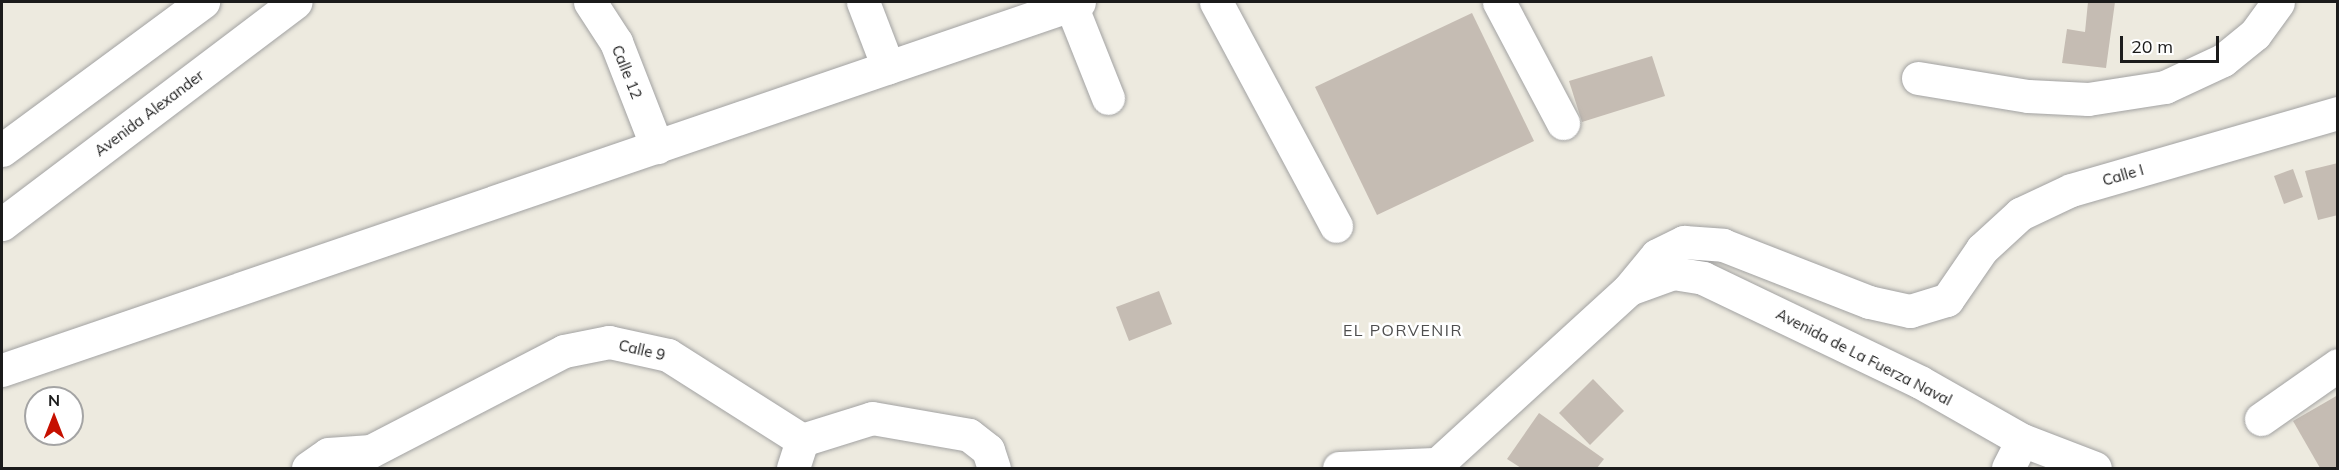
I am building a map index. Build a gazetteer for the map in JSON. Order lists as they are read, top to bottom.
{
  "streets": {
    "street": [
      "Calle 12",
      "Avenida Alexander",
      "Calle I",
      "Calle 9",
      "Avenida de La Fuerza Naval"
    ]
  },
  "crossings": [
    ["Calle I", "Avenida de La Fuerza Naval"]
  ],
  "districts": ["EL PORVENIR"],
  "scale_bar": "20 m",
  "north": "top"
}
